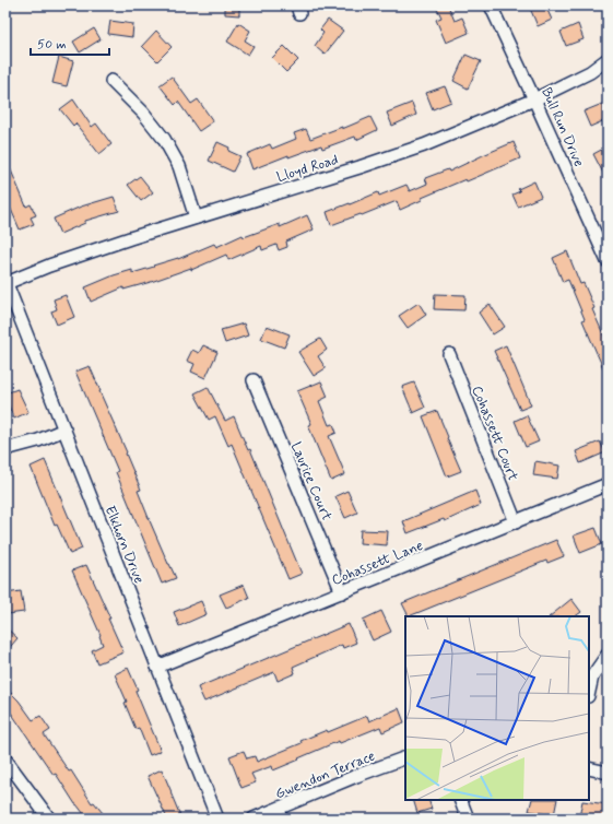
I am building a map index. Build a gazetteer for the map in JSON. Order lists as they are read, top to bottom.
{
  "streets": {
    "street": [
      "Bull Run Drive",
      "Lloyd Road",
      "Cohassett Court",
      "Laurice Court",
      "Elkhorn Drive",
      "Cohassett Lane",
      "Gwendon Terrace"
    ]
  },
  "crossings": [
    ["Bull Run Drive", "Lloyd Road"],
    ["Lloyd Road", "Elkhorn Drive"],
    ["Cohassett Court", "Cohassett Lane"],
    ["Laurice Court", "Cohassett Lane"],
    ["Elkhorn Drive", "Cohassett Lane"]
  ],
  "scale_bar": "50 m"
}
